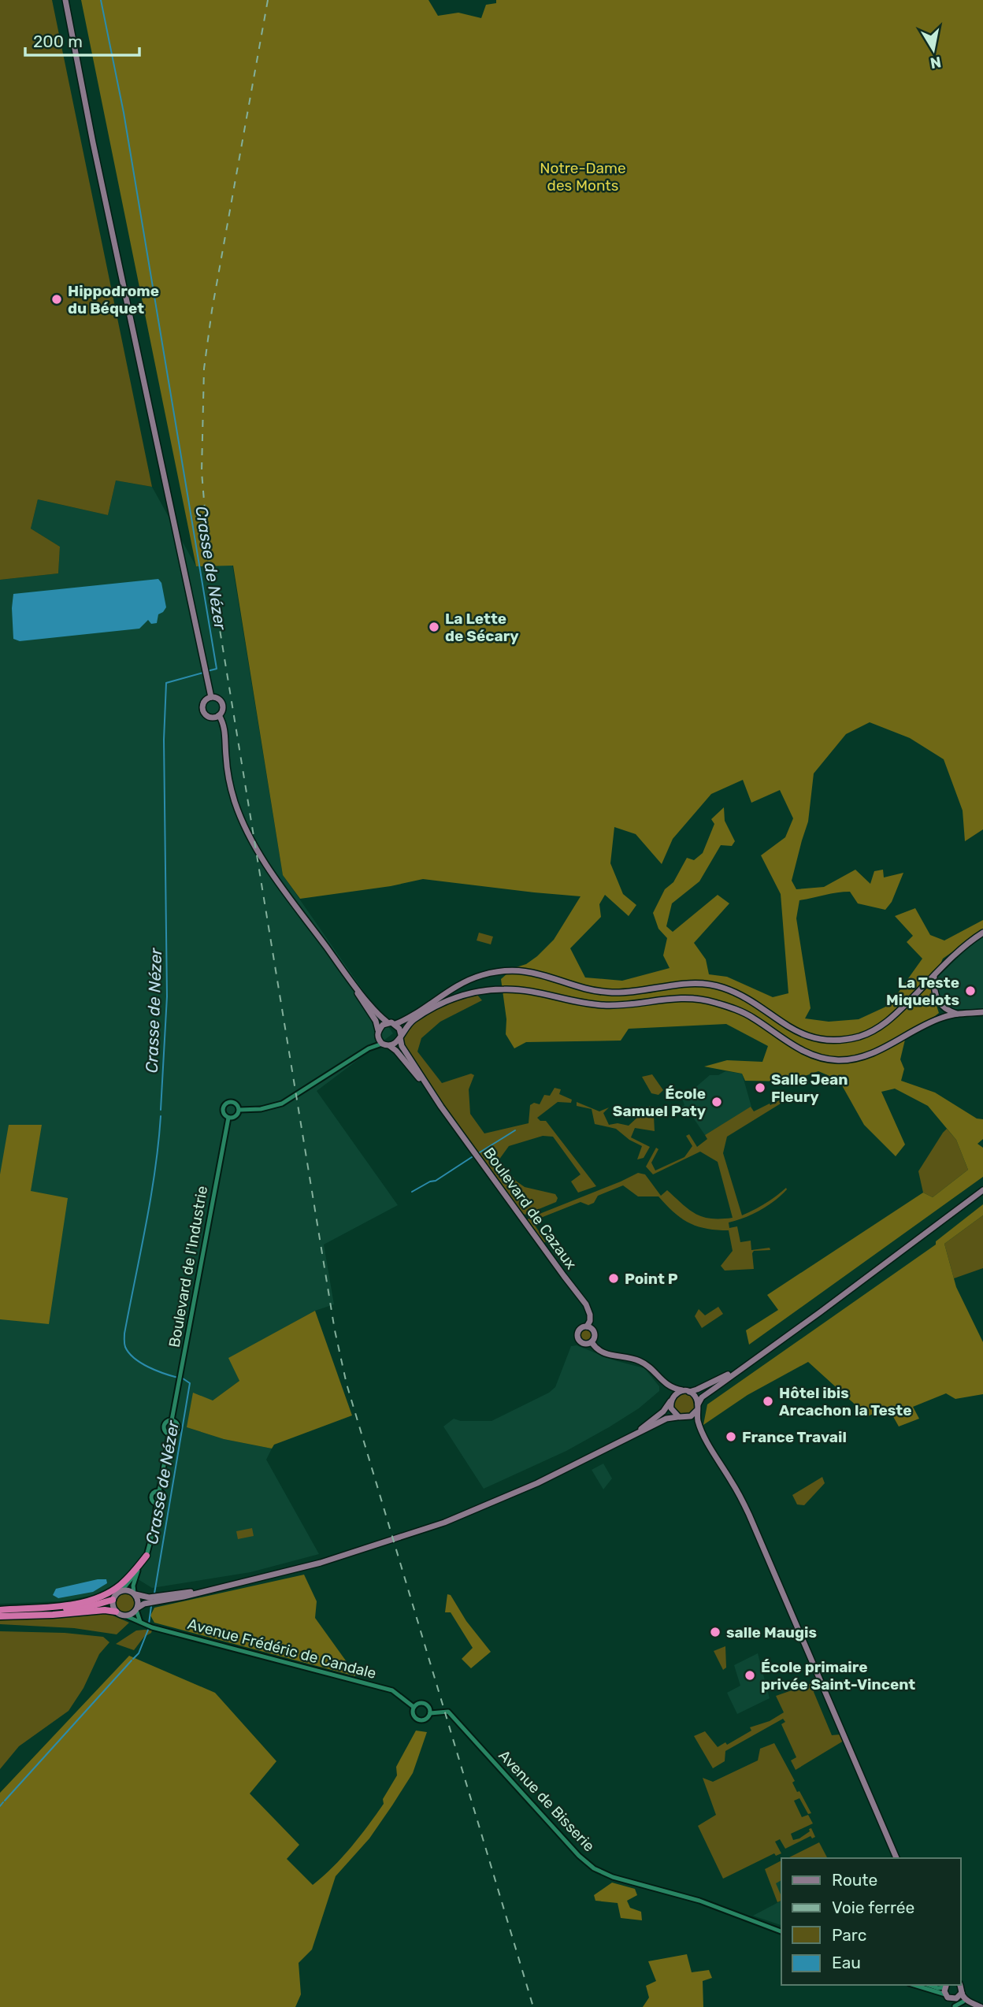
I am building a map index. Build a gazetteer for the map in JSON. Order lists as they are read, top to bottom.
{
  "streets": {
    "main road": ["Boulevard de Cazaux"],
    "street": ["Boulevard de l'Industrie", "Avenue Frédéric de Candale", "Avenue de Bisserie"]
  },
  "crossings": [
    ["Avenue Frédéric de Candale", "Avenue de Bisserie"]
  ],
  "water": ["Crasse de Nézer"],
  "parks": ["Notre-Dame des Monts"],
  "places": [
    "Hippodrome du Béquet",
    "La Lette de Sécary",
    "La Teste Miquelots",
    "Salle Jean Fleury",
    "École Samuel Paty",
    "Point P",
    "Hôtel ibis Arcachon la Teste",
    "France Travail",
    "salle Maugis",
    "École primaire privée Saint-Vincent"
  ],
  "legend": [
    "Route",
    "Voie ferrée",
    "Parc",
    "Eau"
  ],
  "scale_bar": "200 m",
  "north": "bottom"
}
